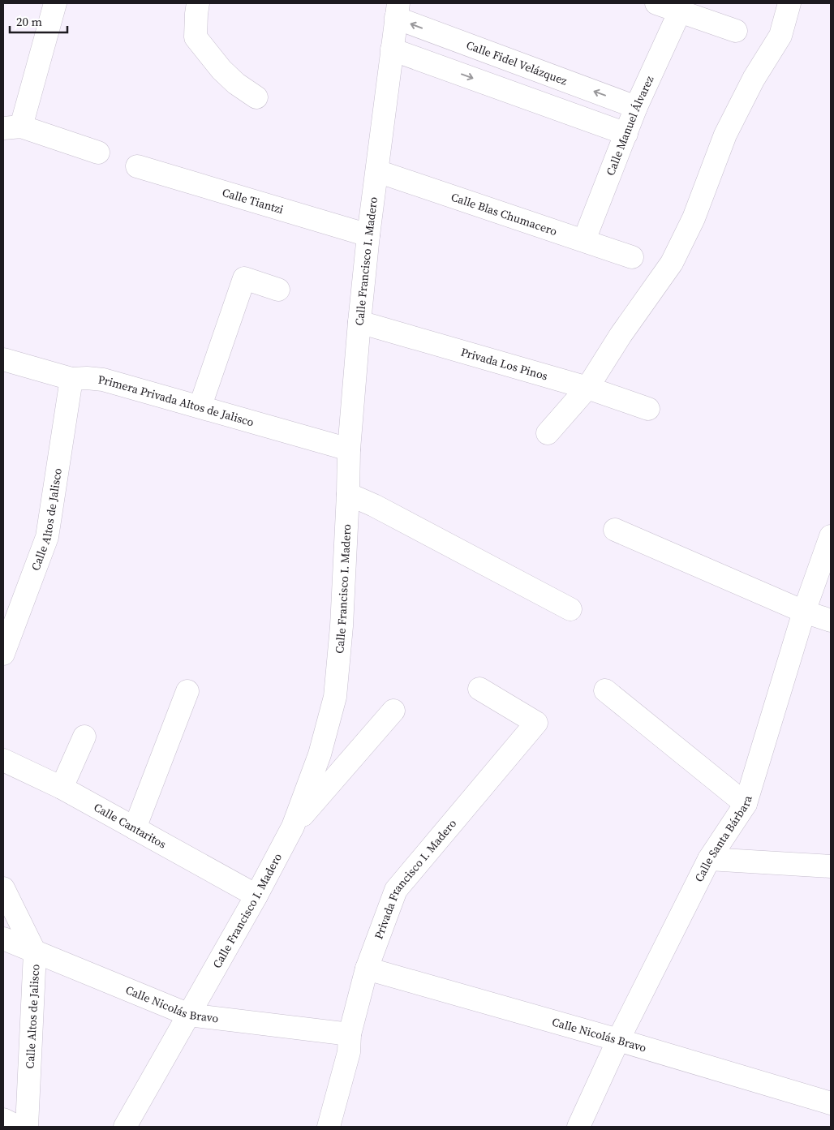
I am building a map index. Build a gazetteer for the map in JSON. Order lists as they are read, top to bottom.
{
  "streets": {
    "street": [
      "Calle Fidel Velázquez",
      "Calle Manuel Álvarez",
      "Calle Tiantzi",
      "Calle Blas Chumacero",
      "Calle Francisco I. Madero",
      "Privada Los Pinos",
      "Primera Privada Altos de Jalisco",
      "Calle Altos de Jalisco",
      "Calle Cantaritos",
      "Calle Santa Bárbara",
      "Privada Francisco I. Madero",
      "Calle Nicolás Bravo"
    ]
  },
  "crossings": [
    ["Calle Fidel Velázquez", "Calle Manuel Álvarez"],
    ["Calle Fidel Velázquez", "Calle Francisco I. Madero"],
    ["Calle Manuel Álvarez", "Calle Blas Chumacero"],
    ["Calle Tiantzi", "Calle Francisco I. Madero"],
    ["Calle Blas Chumacero", "Calle Francisco I. Madero"],
    ["Calle Francisco I. Madero", "Privada Los Pinos"],
    ["Calle Francisco I. Madero", "Primera Privada Altos de Jalisco"],
    ["Calle Francisco I. Madero", "Calle Cantaritos"],
    ["Calle Francisco I. Madero", "Calle Nicolás Bravo"],
    ["Primera Privada Altos de Jalisco", "Calle Altos de Jalisco"],
    ["Calle Altos de Jalisco", "Calle Nicolás Bravo"],
    ["Calle Santa Bárbara", "Calle Nicolás Bravo"],
    ["Privada Francisco I. Madero", "Calle Nicolás Bravo"]
  ],
  "scale_bar": "20 m"
}
